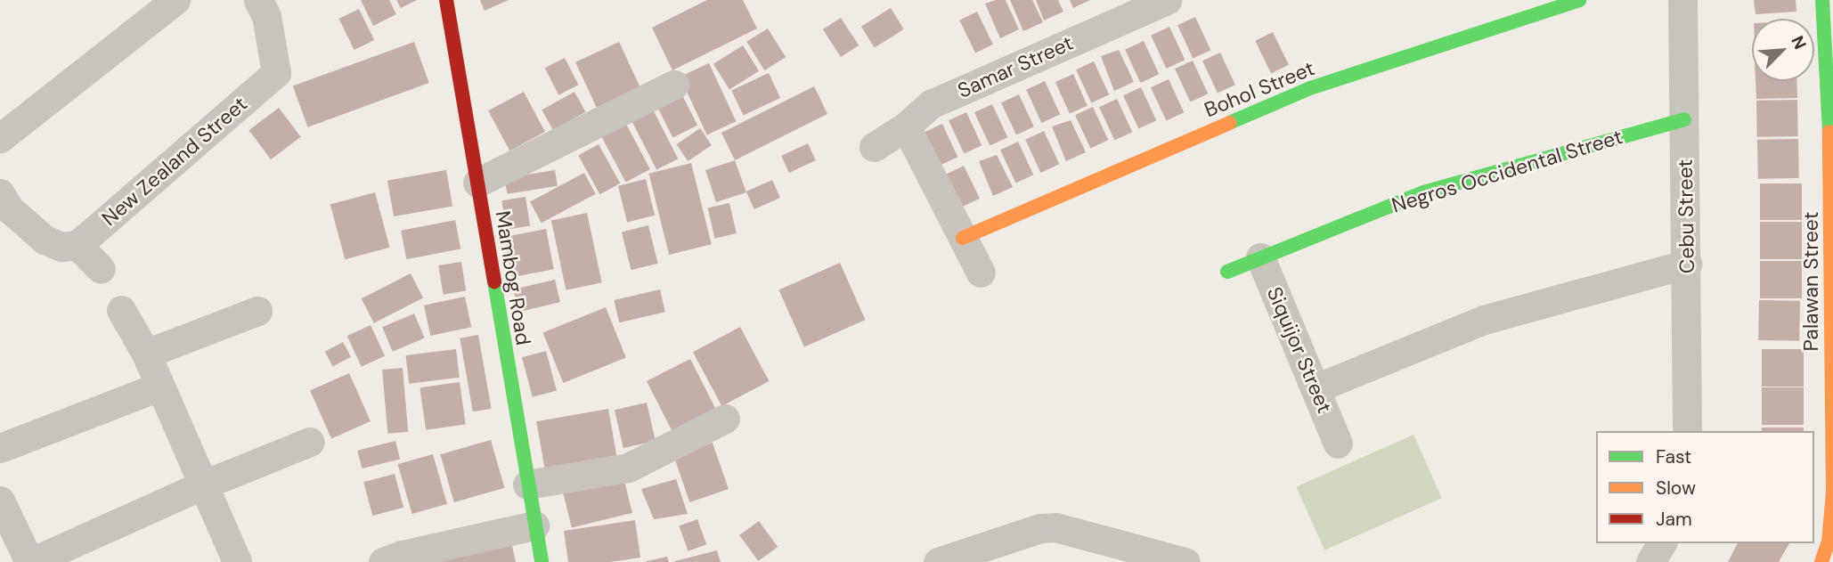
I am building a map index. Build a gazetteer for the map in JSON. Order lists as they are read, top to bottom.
{
  "streets": {
    "street": [
      "Samar Street",
      "Bohol Street",
      "New Zealand Street",
      "Negros Occidental Street",
      "Cebu Street",
      "Mambog Road",
      "Palawan Street",
      "Siquijor Street"
    ]
  },
  "crossings": [
    ["Negros Occidental Street", "Cebu Street"],
    ["Negros Occidental Street", "Siquijor Street"]
  ],
  "legend": ["Fast", "Slow", "Jam"],
  "north": "top right"
}
